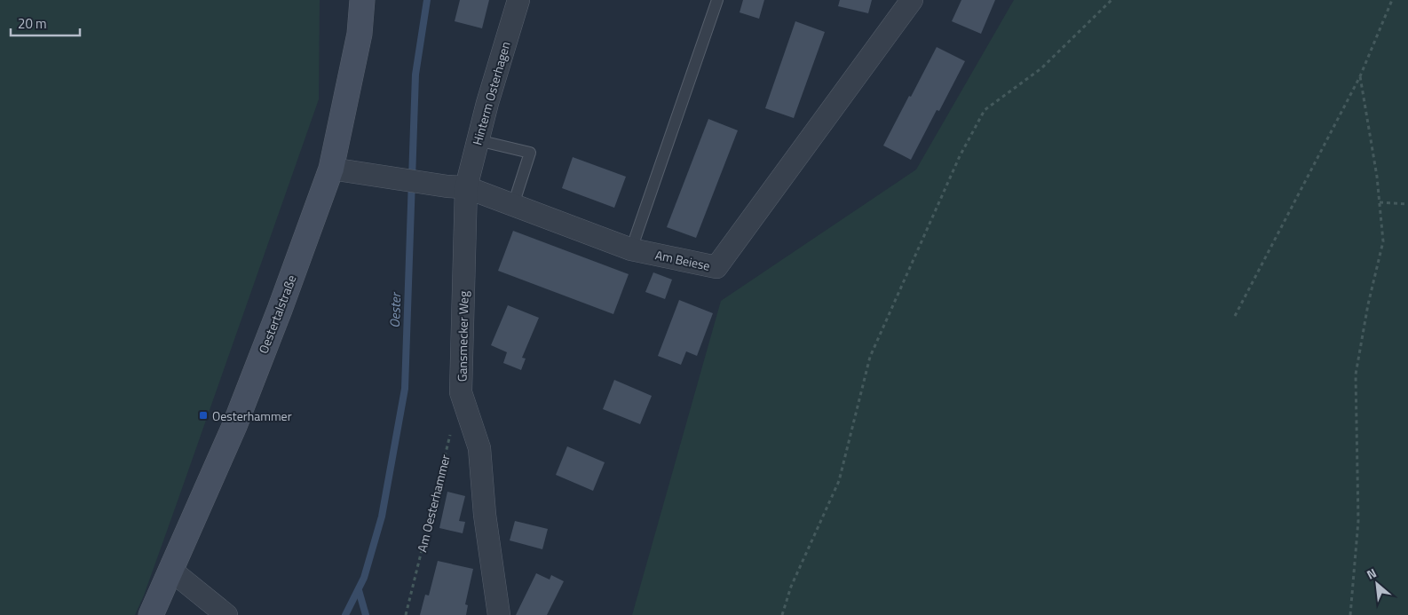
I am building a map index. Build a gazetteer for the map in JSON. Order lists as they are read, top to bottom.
{
  "streets": {
    "main road": ["Oestertalstraße"],
    "street": ["Hinterm Osterhagen", "Am Beiese", "Gansmecker Weg"],
    "path": ["Am Oesterhammer"]
  },
  "crossings": [
    ["Hinterm Osterhagen", "Am Beiese"],
    ["Hinterm Osterhagen", "Gansmecker Weg"],
    ["Am Beiese", "Oestertalstraße"],
    ["Am Beiese", "Gansmecker Weg"]
  ],
  "water": ["Oester"],
  "places": {
    "transit": ["Oesterhammer"]
  },
  "scale_bar": "20 m",
  "north": "top left"
}
